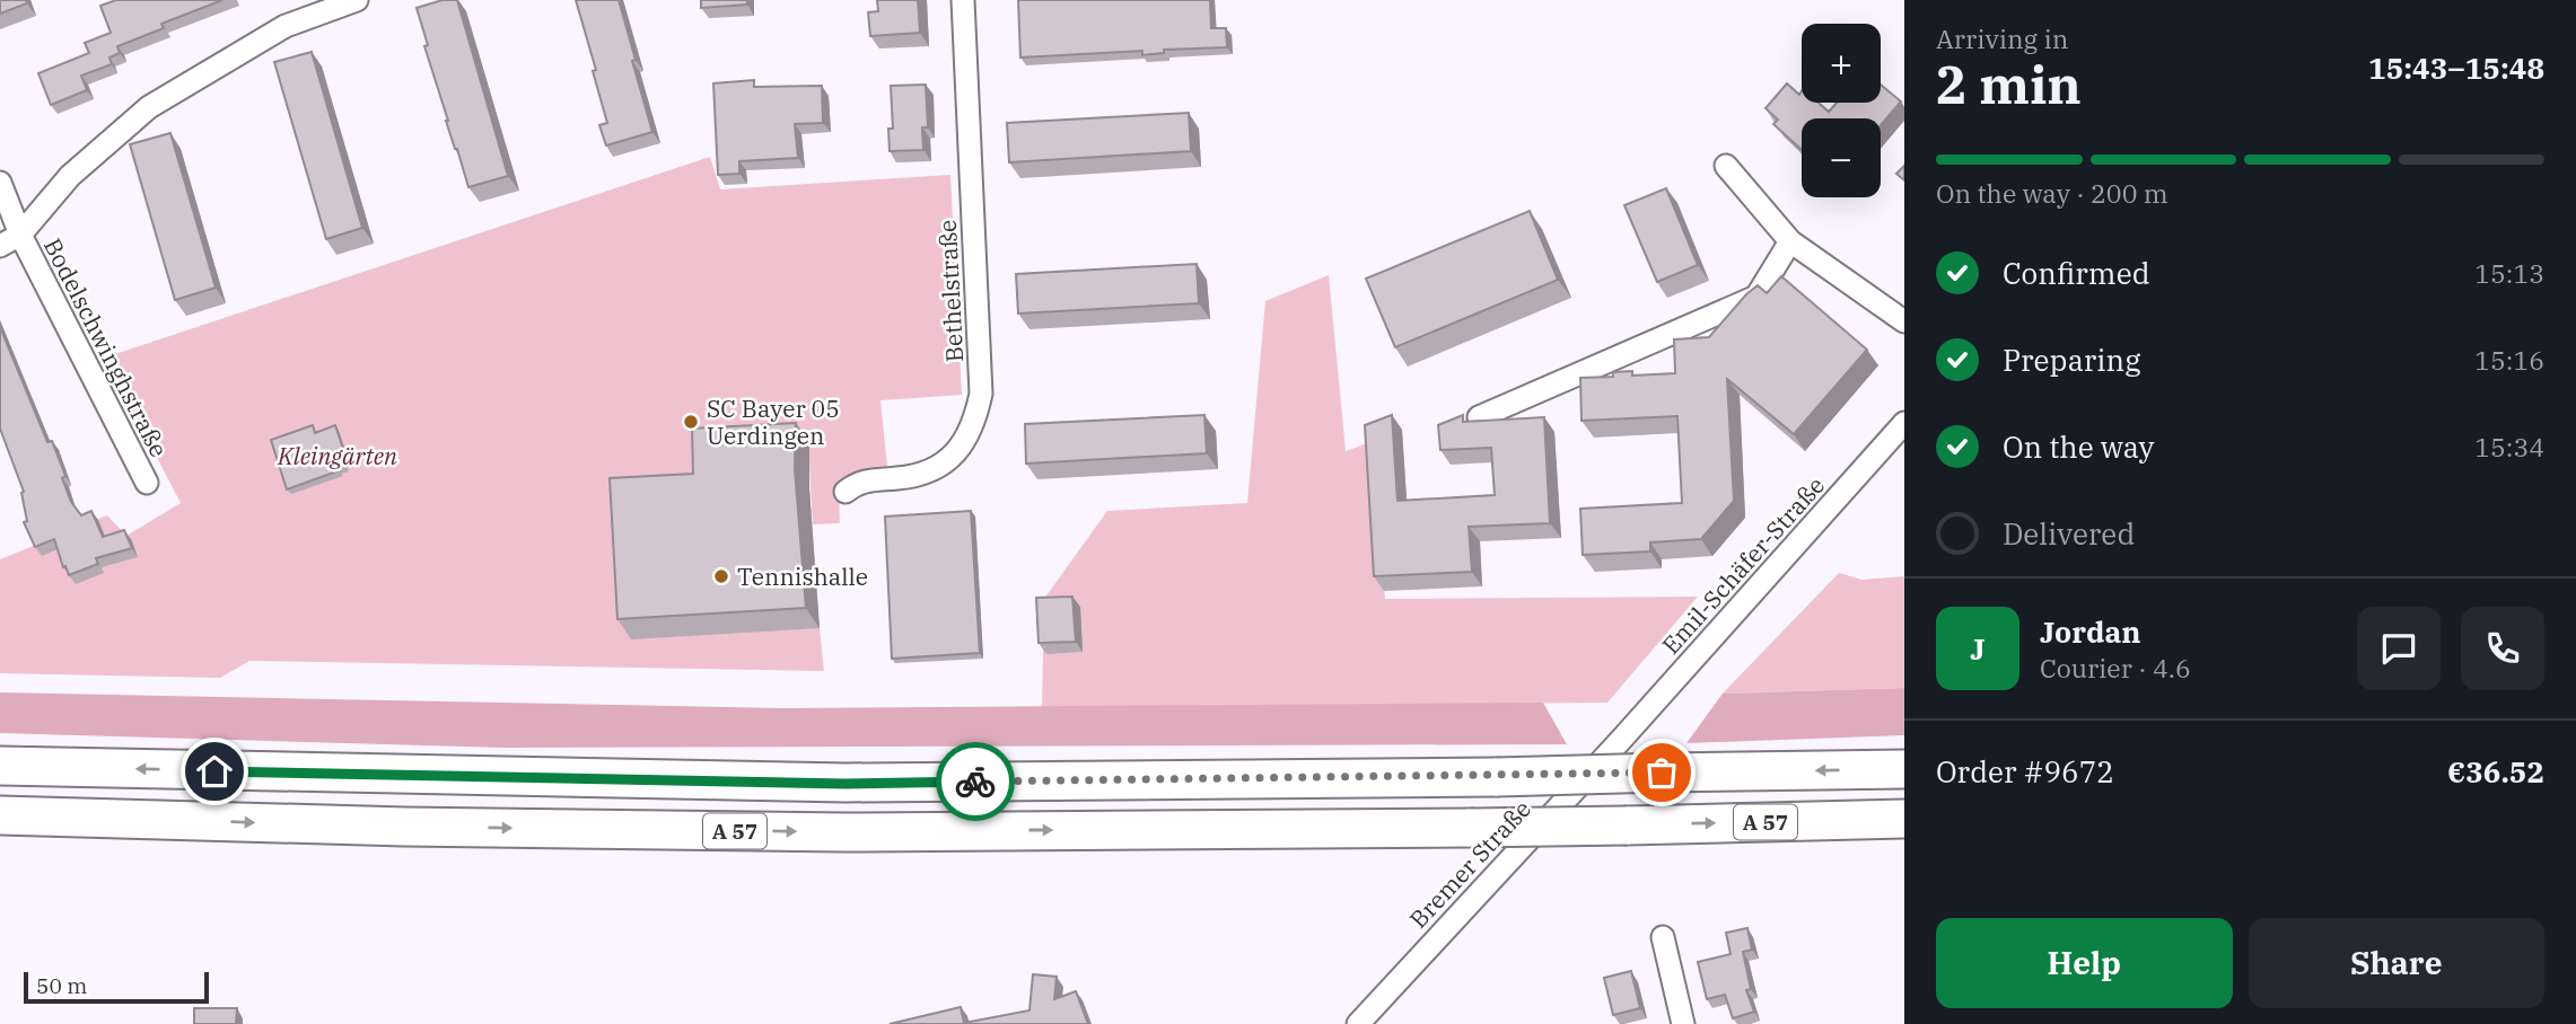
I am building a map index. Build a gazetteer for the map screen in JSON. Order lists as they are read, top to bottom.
{
  "streets": {
    "highway": ["A 57"],
    "street": [
      "Bethelstraße",
      "Bodelschwinghstraße",
      "Emil-Schäfer-Straße",
      "Bremer Straße"
    ]
  },
  "crossings": [
    ["Emil-Schäfer-Straße", "Bremer Straße"]
  ],
  "parks": ["Kleingärten"],
  "places": ["SC Bayer 05 Uerdingen", "Tennishalle"],
  "scale_bar": "50 m",
  "page": {
    "heading": ["2 min", "Arriving in", "15:43–15:48"],
    "panel": [
      "Jordan",
      "Courier · 4.6",
      "Order #9672",
      "€36.52"
    ],
    "map_buttons": ["+", "−"],
    "bar": "On the way · 200 m",
    "list": [
      ["Confirmed", "15:13"],
      ["Preparing", "15:16"],
      ["On the way", "15:34"],
      "Delivered"
    ],
    "round": "J",
    "buttons": ["Help", "Share"],
    "scale": "50 m"
  }
}
